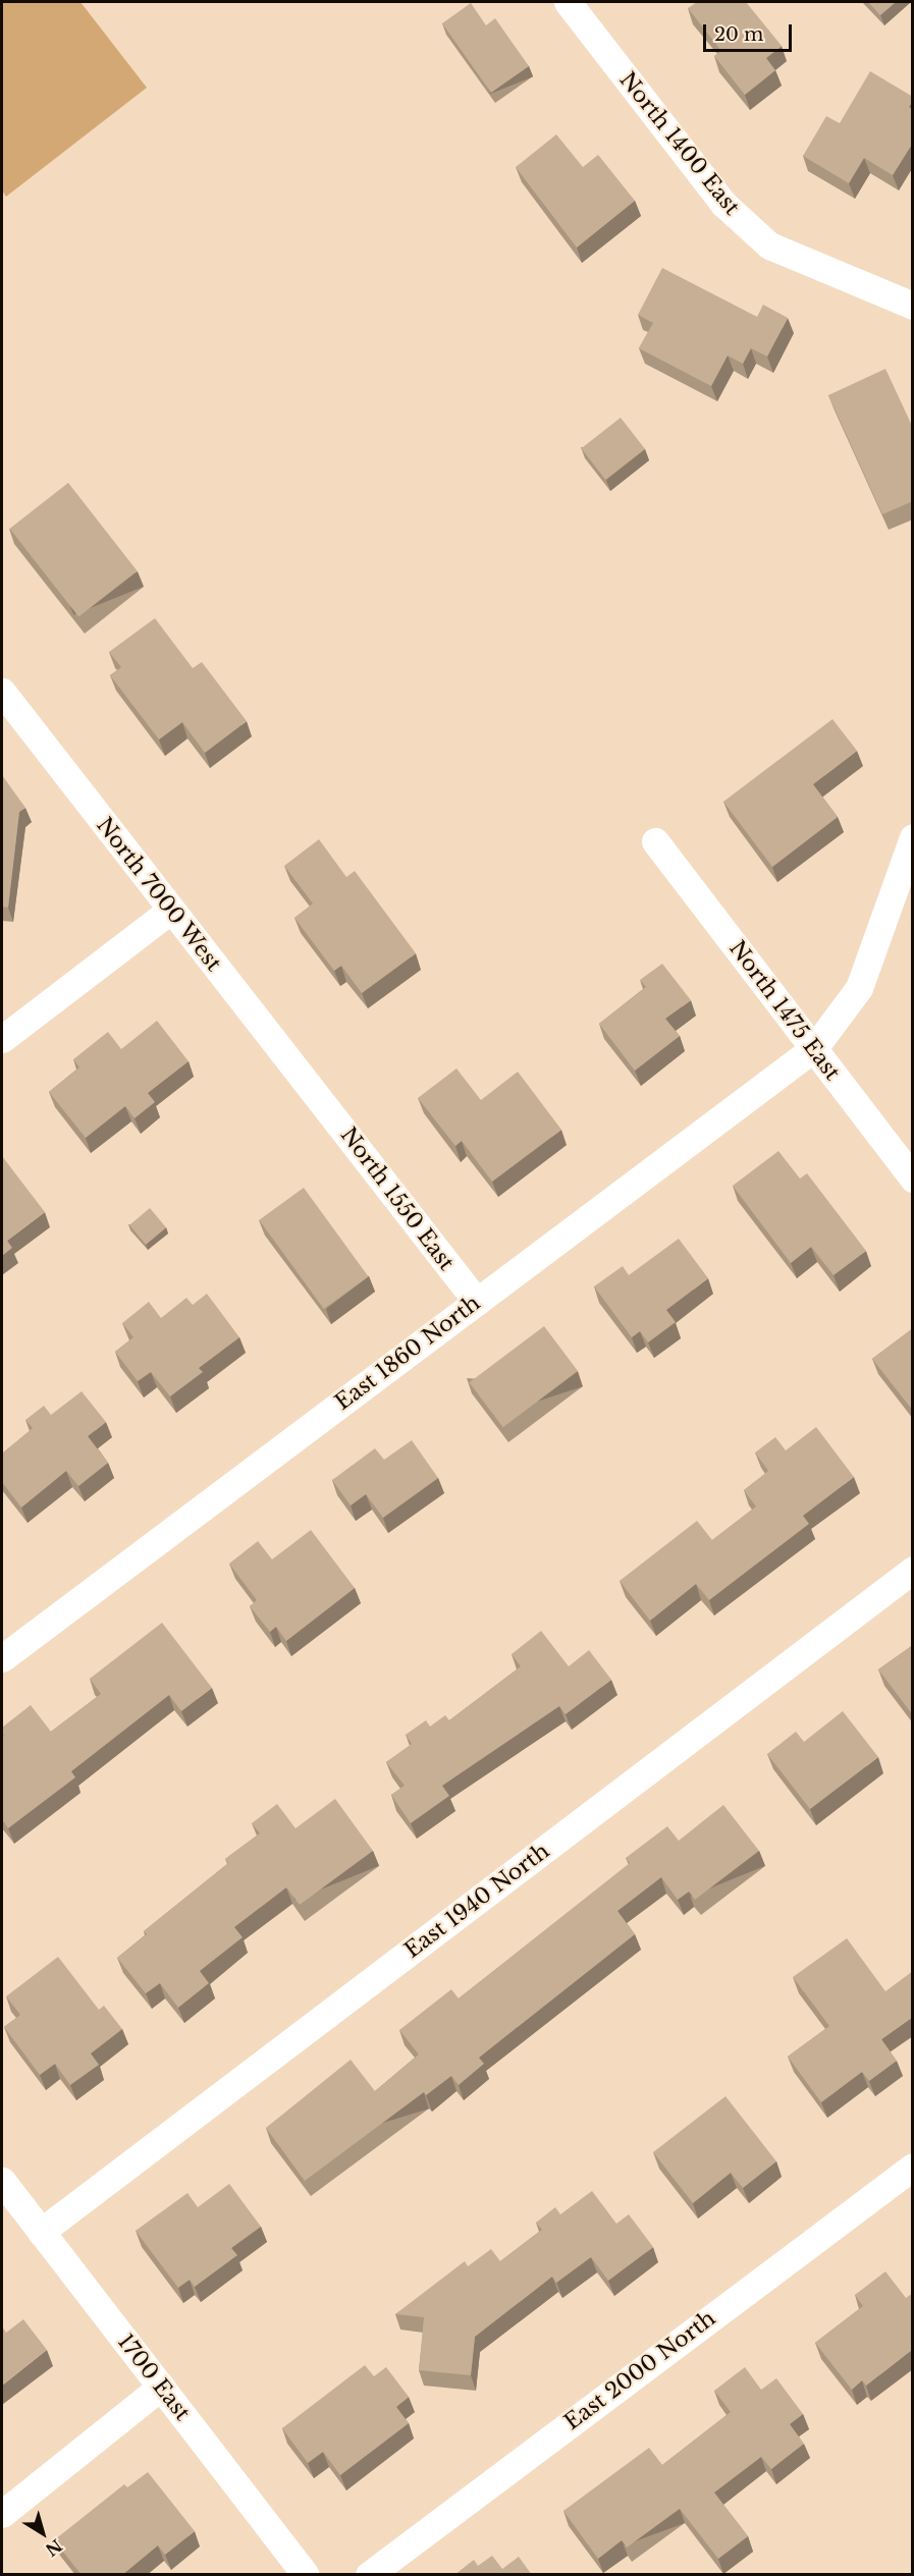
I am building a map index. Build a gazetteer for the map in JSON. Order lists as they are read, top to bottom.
{
  "streets": {
    "street": [
      "North 1400 East",
      "North 7000 West",
      "North 1475 East",
      "North 1550 East",
      "East 1860 North",
      "East 1940 North",
      "East 2000 North",
      "1700 East"
    ]
  },
  "crossings": [
    ["North 7000 West", "North 1550 East"],
    ["North 1475 East", "East 1860 North"],
    ["North 1550 East", "East 1860 North"],
    ["East 1940 North", "1700 East"]
  ],
  "scale_bar": "20 m",
  "north": "bottom right"
}
